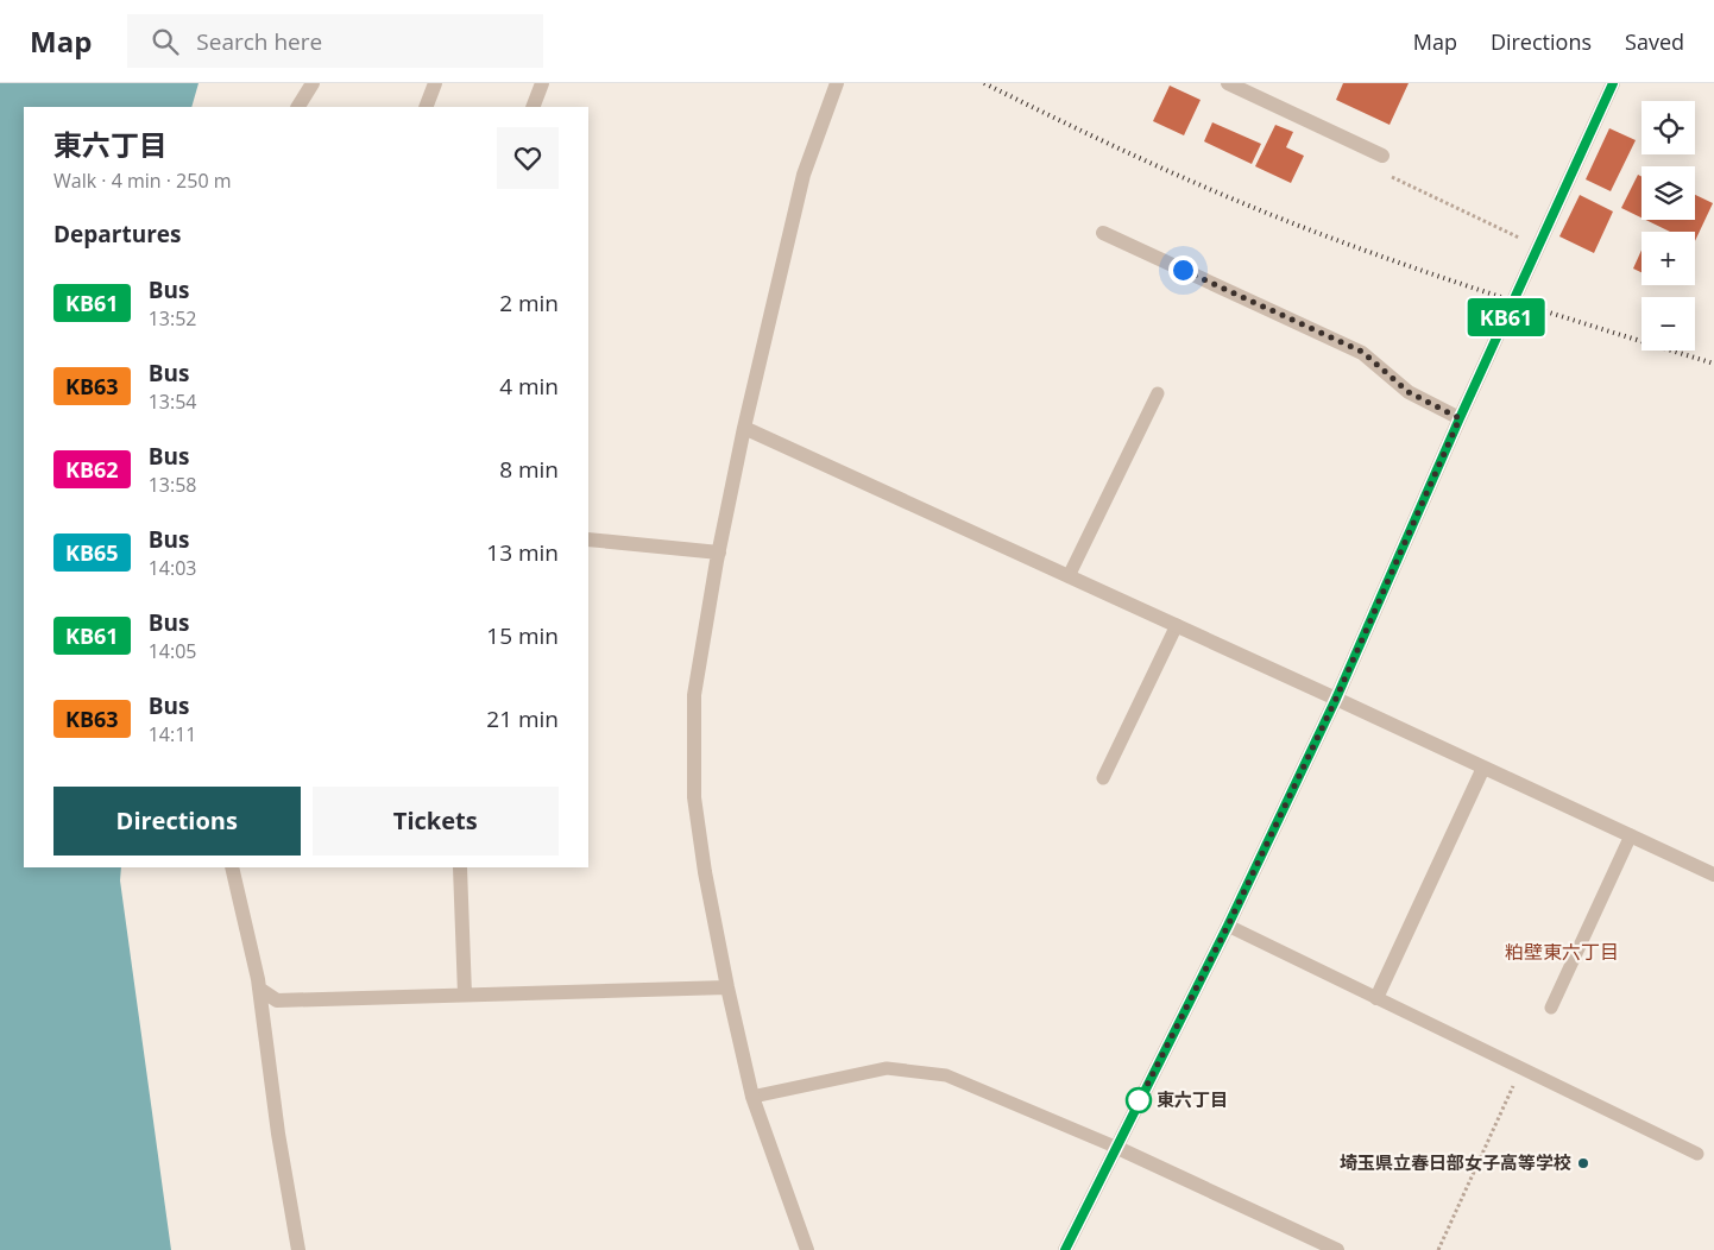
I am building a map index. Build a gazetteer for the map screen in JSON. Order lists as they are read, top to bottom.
{
  "districts": ["粕壁東六丁目"],
  "places": ["東六丁目", "埼玉県立春日部女子高等学校"],
  "lines": ["bus line KB61"],
  "page": {
    "header": "Map",
    "search": "Search here",
    "nav": ["Map", "Directions", "Saved"],
    "on_map": "KB61",
    "map_buttons": ["+", "−"],
    "heading": [
      ["東六丁目", "Walk · 4 min · 250 m"],
      "Departures"
    ],
    "list": [
      {
        "mark": "KB61",
        "name": "Bus",
        "note": "13:52",
        "value": "2 min"
      },
      {
        "mark": "KB63",
        "name": "Bus",
        "note": "13:54",
        "value": "4 min"
      },
      {
        "mark": "KB62",
        "name": "Bus",
        "note": "13:58",
        "value": "8 min"
      },
      {
        "mark": "KB65",
        "name": "Bus",
        "note": "14:03",
        "value": "13 min"
      },
      {
        "mark": "KB61",
        "name": "Bus",
        "note": "14:05",
        "value": "15 min"
      },
      {
        "mark": "KB63",
        "name": "Bus",
        "note": "14:11",
        "value": "21 min"
      }
    ],
    "buttons": ["Directions", "Tickets"]
  }
}
